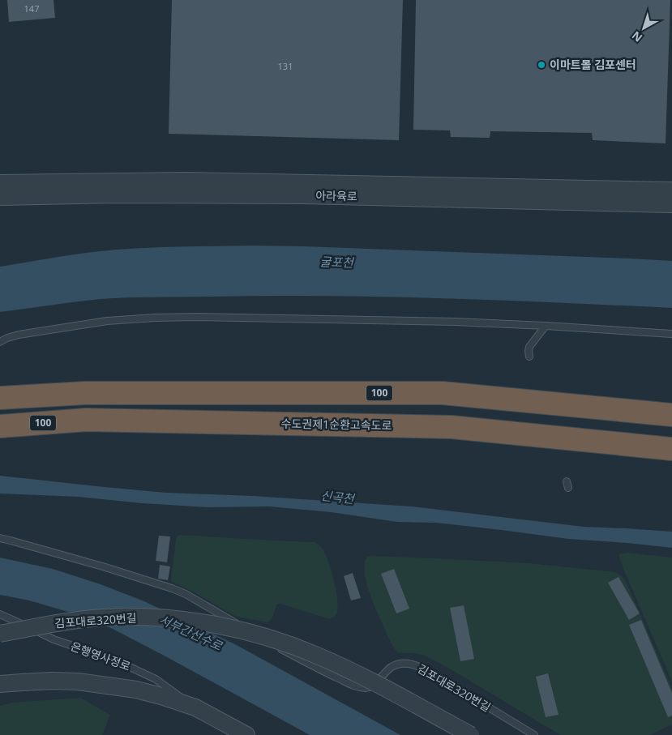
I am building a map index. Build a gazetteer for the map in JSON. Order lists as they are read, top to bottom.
{
  "streets": {
    "highway": ["100", "수도권제1순환고속도로"],
    "street": ["아라육로", "김포대로320번길", "은행영사정로"]
  },
  "water": ["굴포천", "신곡천", "서부간선수로"],
  "places": ["이마트몰 김포센터"],
  "house_numbers": ["147", "131"],
  "north": "bottom left"
}
